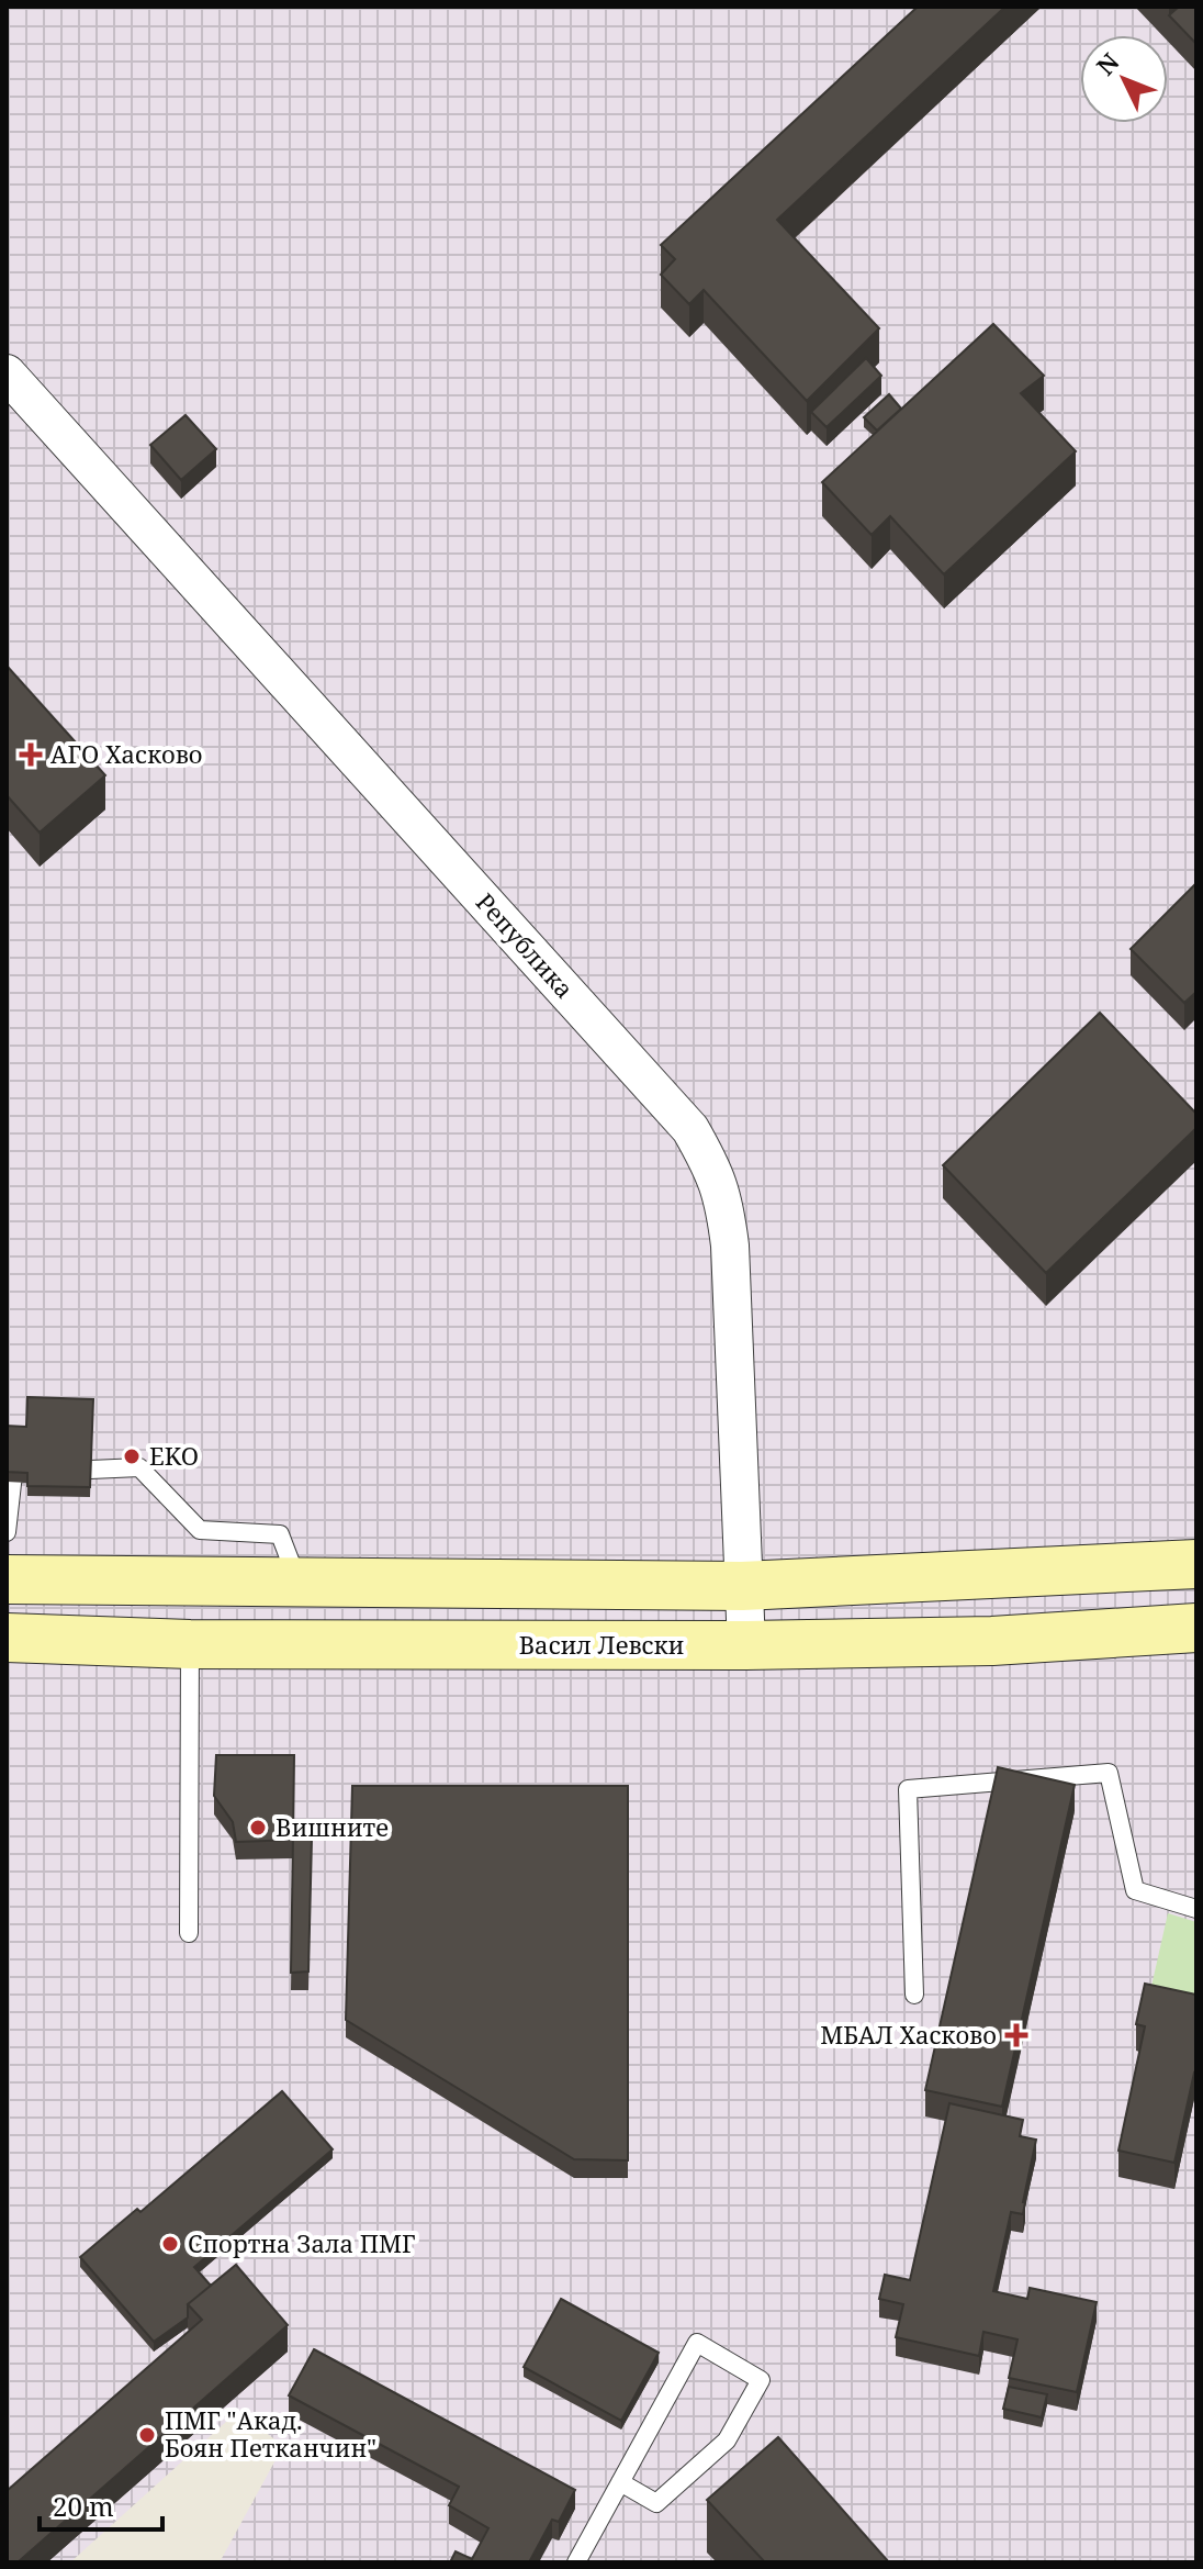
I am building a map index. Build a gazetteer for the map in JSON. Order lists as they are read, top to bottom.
{
  "streets": {
    "main road": ["Васил Левски"],
    "street": ["Република"]
  },
  "crossings": [
    ["Република", "Васил Левски"]
  ],
  "places": {
    "health": ["АГО Хасково", "МБАЛ Хасково"],
    "other": [
      "EKO",
      "Вишните",
      "Спортна Зала ПМГ",
      "ПМГ \"Акад. Боян Петканчин\""
    ]
  },
  "scale_bar": "20 m",
  "north": "top left"
}
